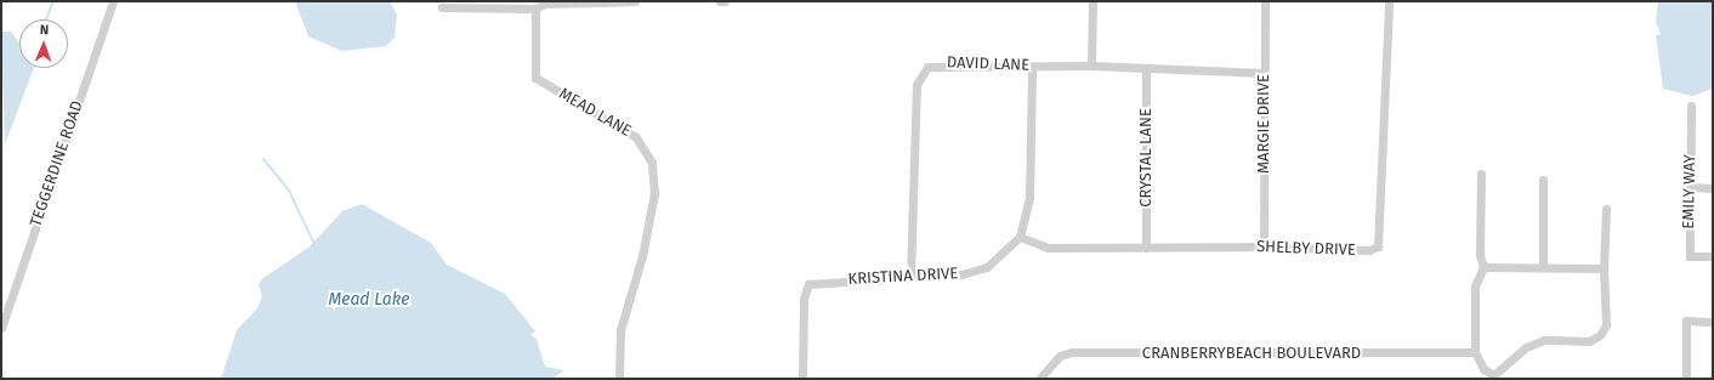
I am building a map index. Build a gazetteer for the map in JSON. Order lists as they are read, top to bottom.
{
  "streets": {
    "street": [
      "DAVID LANE",
      "MEAD LANE",
      "MARGIE DRIVE",
      "CRYSTAL LANE",
      "TEGGERDINE ROAD",
      "EMILY WAY",
      "SHELBY DRIVE",
      "KRISTINA DRIVE",
      "CRANBERRYBEACH BOULEVARD"
    ]
  },
  "crossings": [
    ["DAVID LANE", "MARGIE DRIVE"],
    ["DAVID LANE", "CRYSTAL LANE"],
    ["DAVID LANE", "KRISTINA DRIVE"],
    ["MARGIE DRIVE", "SHELBY DRIVE"],
    ["CRYSTAL LANE", "SHELBY DRIVE"],
    ["SHELBY DRIVE", "KRISTINA DRIVE"]
  ],
  "water": ["Mead Lake"],
  "north": "top"
}
